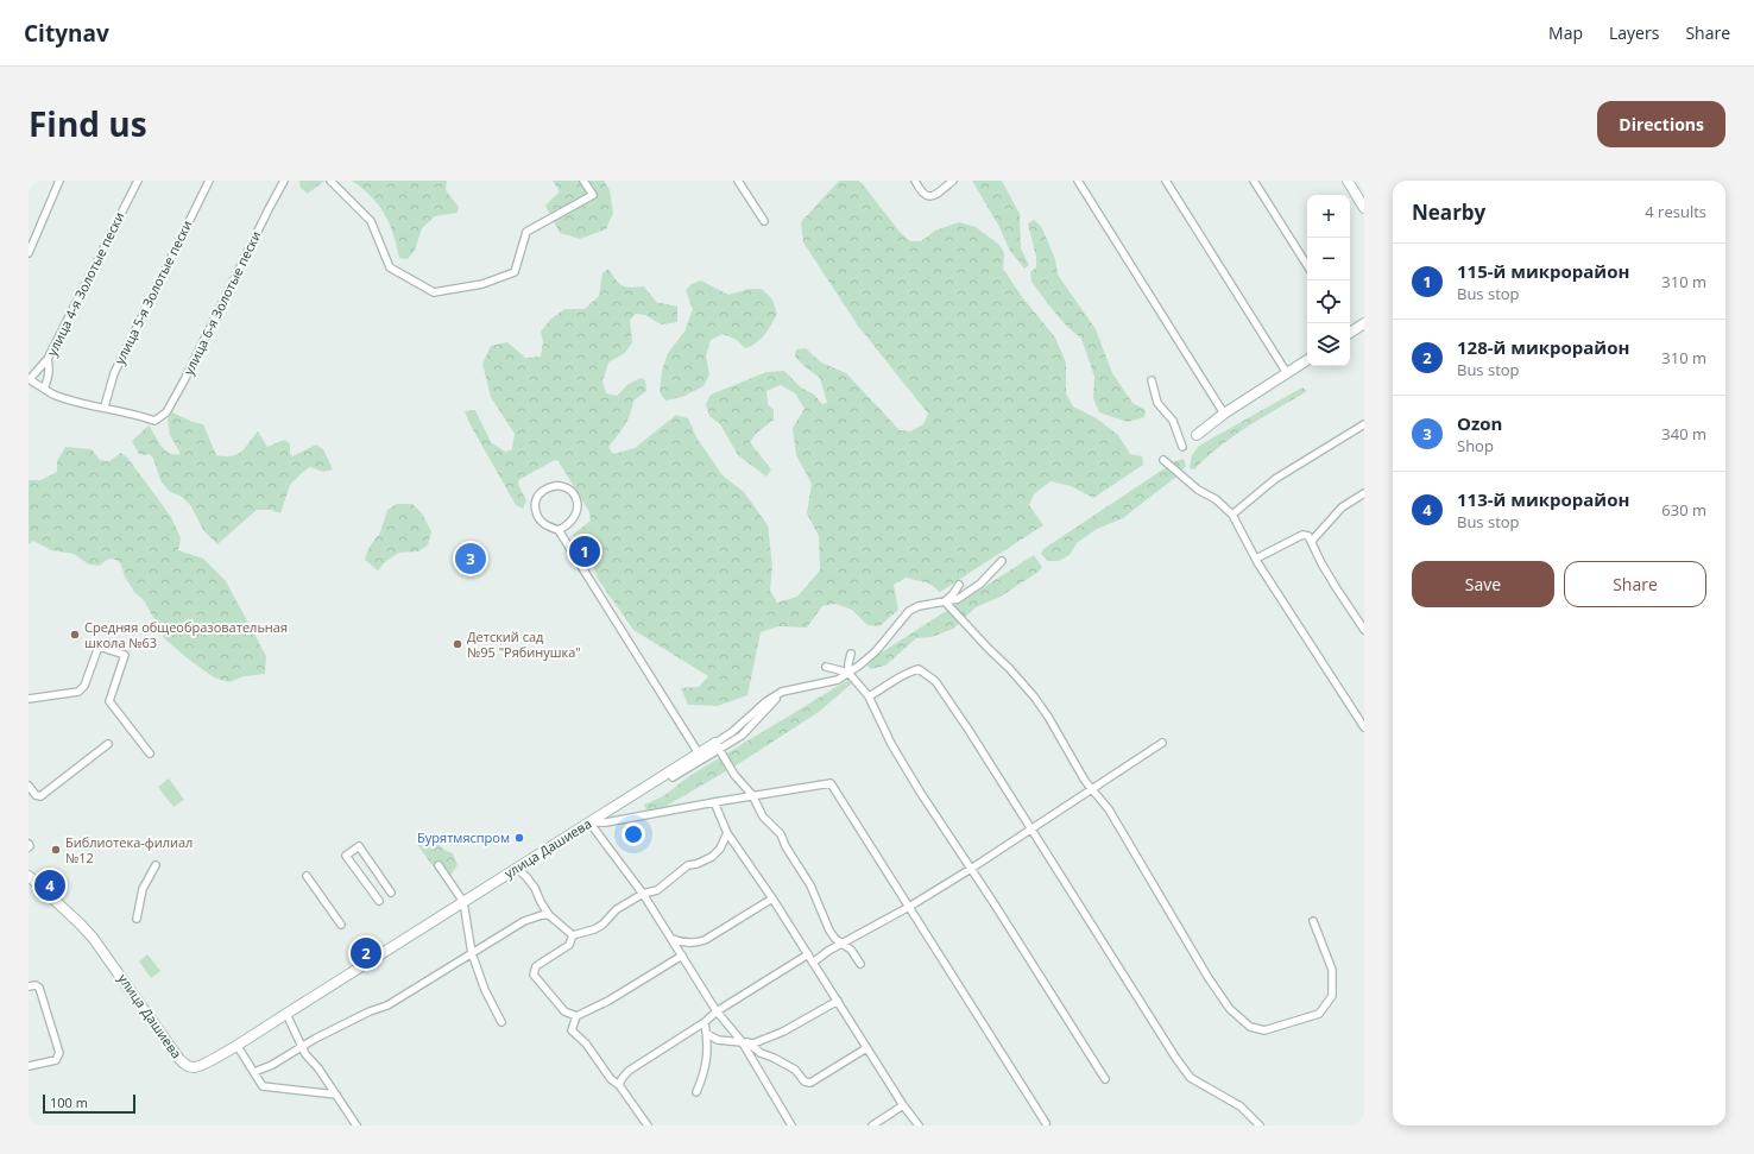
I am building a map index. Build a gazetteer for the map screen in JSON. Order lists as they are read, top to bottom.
{
  "streets": {
    "street": [
      "улица 4-я Золотые пески",
      "улица 5-я Золотые пески",
      "улица 6-я Золотые пески",
      "улица Дашиева"
    ]
  },
  "crossings": [
    ["улица 5-я Золотые пески", "улица 6-я Золотые пески"]
  ],
  "places": [
    "Средняя общеобразовательная школа №63",
    "Детский сад №95 \"Рябинушка\"",
    "Бурятмяспром",
    "Библиотека-филиал №12"
  ],
  "scale_bar": "100 m",
  "page": {
    "header": "Citynav",
    "nav": ["Map", "Layers", "Share"],
    "title": "Find us",
    "buttons": [
      "Directions",
      ["Save", "Share"]
    ],
    "heading": ["Nearby", "4 results"],
    "map_buttons": ["+", "−"],
    "list": [
      {
        "mark": "1",
        "name": "115-й микрорайон",
        "note": "Bus stop",
        "value": "310 m"
      },
      {
        "mark": "2",
        "name": "128-й микрорайон",
        "note": "Bus stop",
        "value": "310 m"
      },
      {
        "mark": "3",
        "name": "Ozon",
        "note": "Shop",
        "value": "340 m"
      },
      {
        "mark": "4",
        "name": "113-й микрорайон",
        "note": "Bus stop",
        "value": "630 m"
      }
    ],
    "pins": [
      "1",
      "3",
      "4",
      "2"
    ],
    "scale": "100 m"
  }
}
